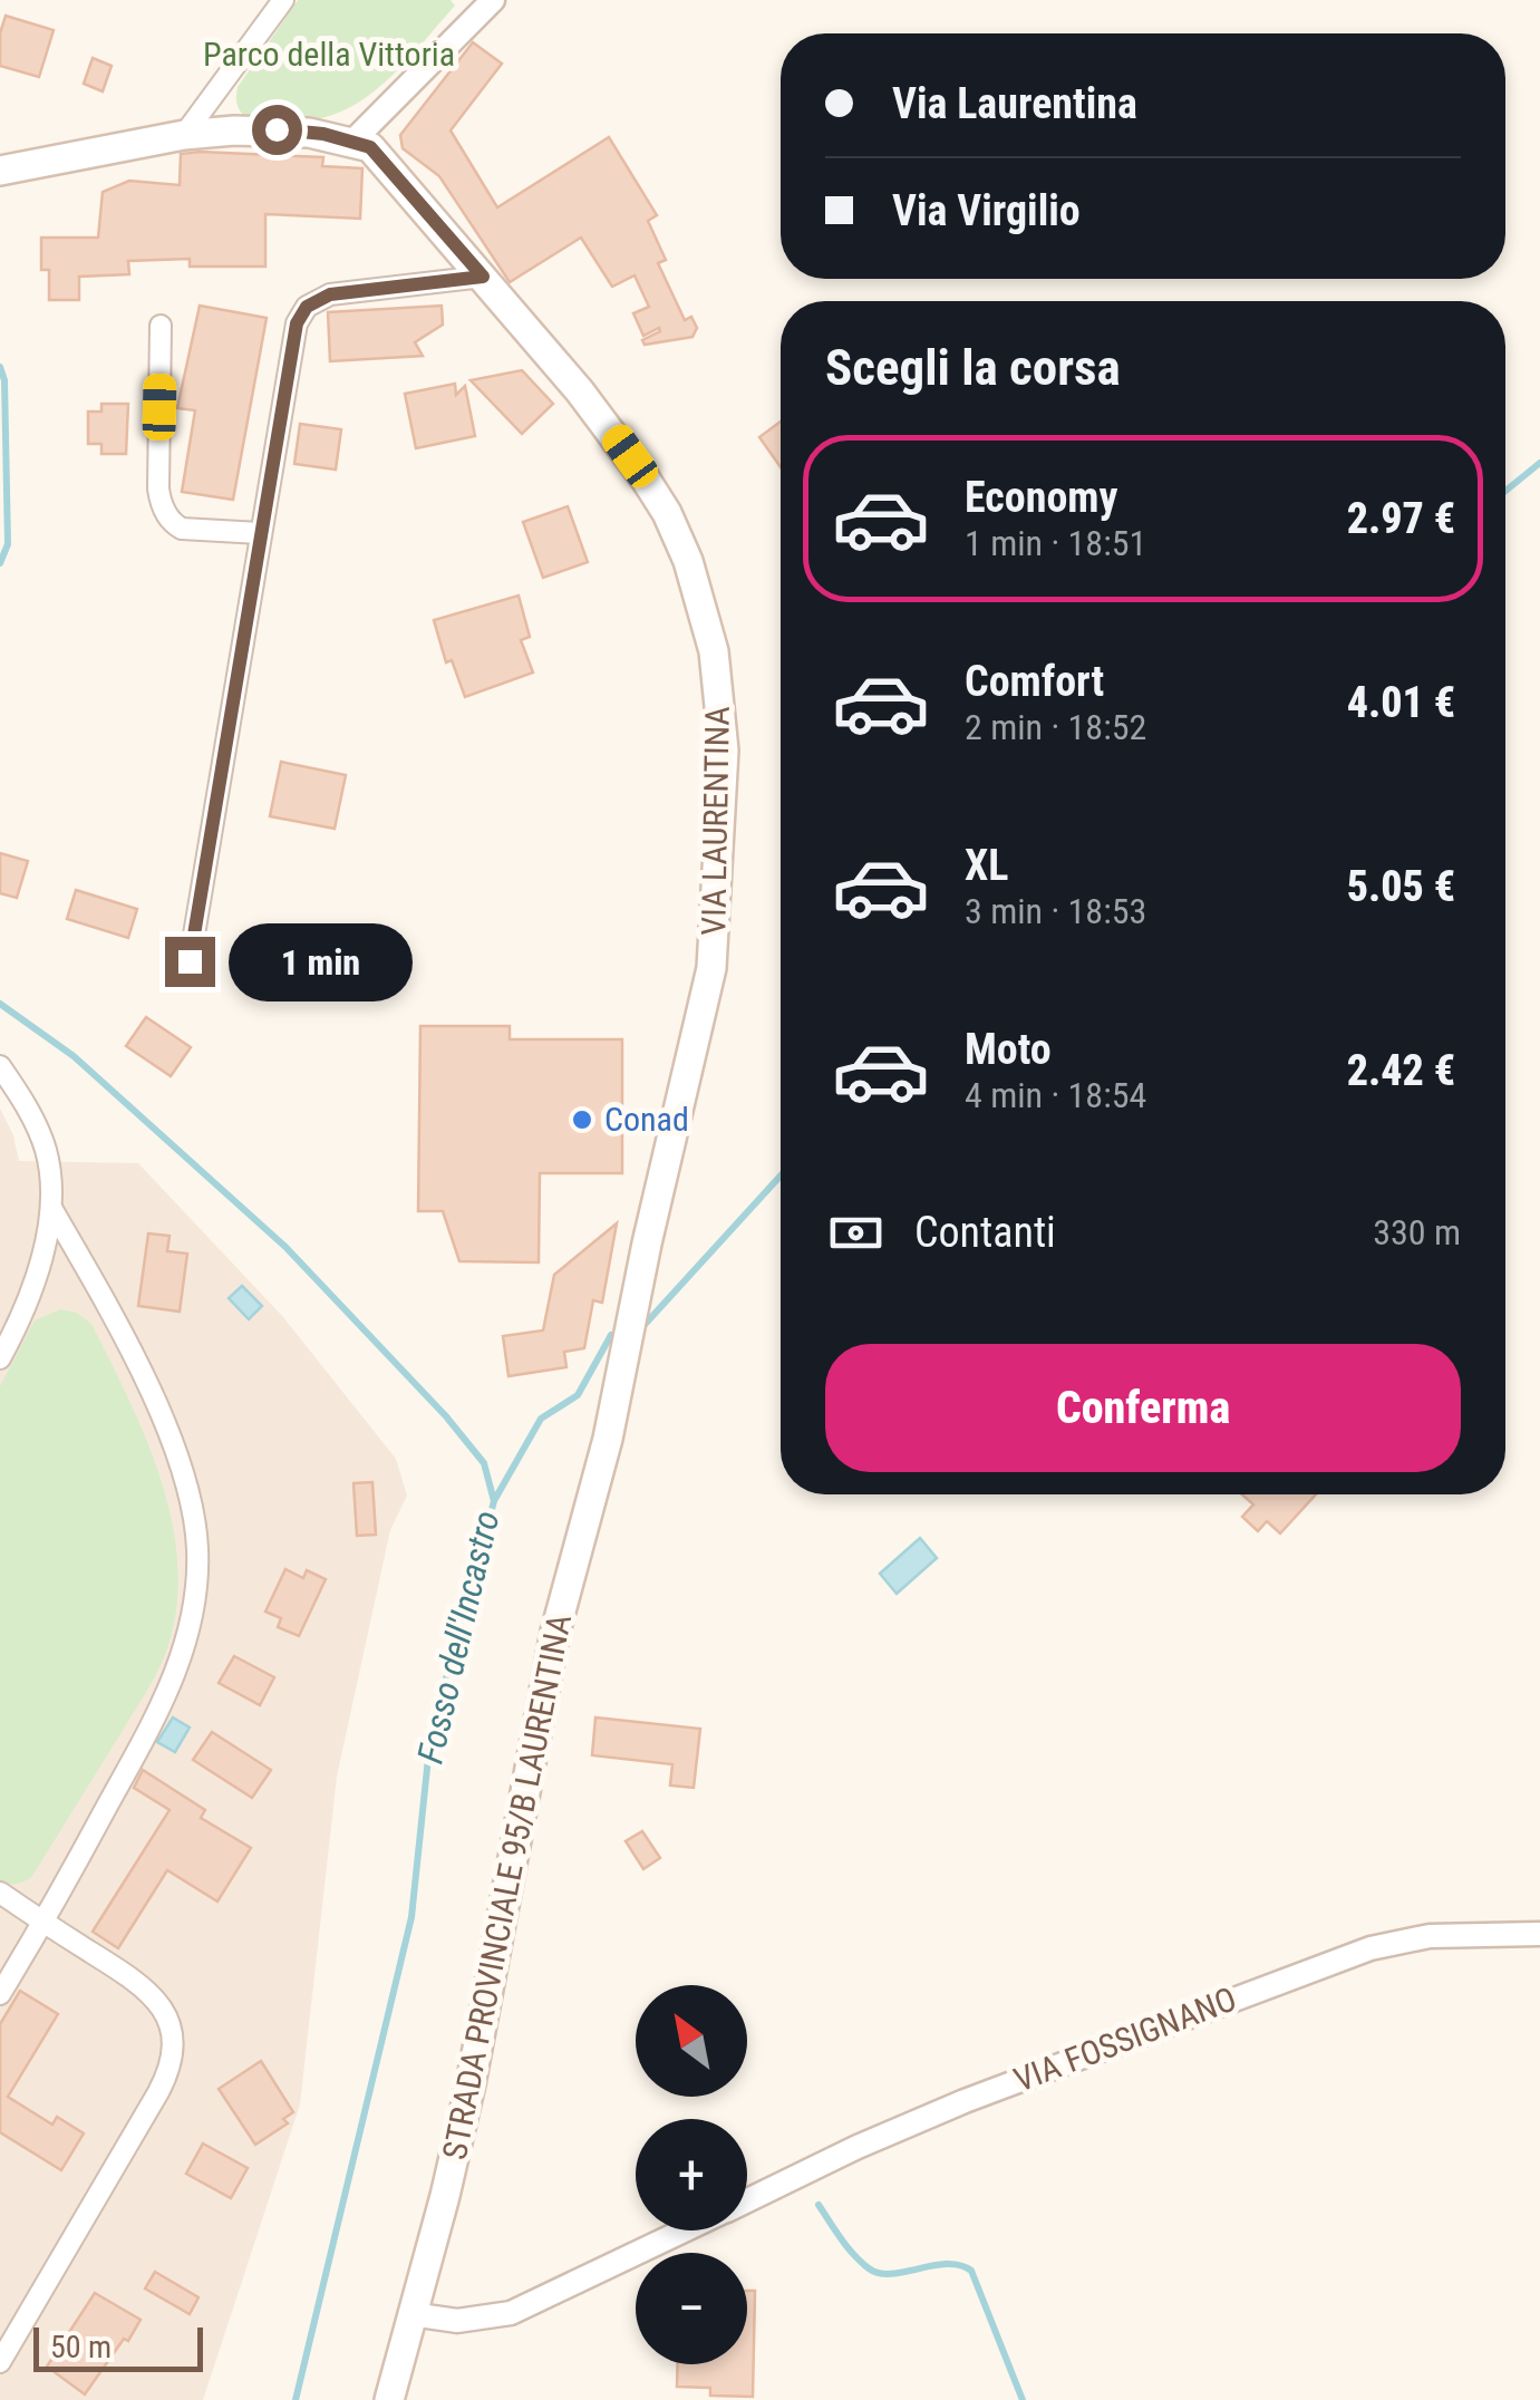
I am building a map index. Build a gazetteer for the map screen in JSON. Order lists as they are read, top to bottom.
{
  "streets": {
    "main road": ["VIA LAURENTINA", "STRADA PROVINCIALE 95/B LAURENTINA"],
    "street": ["VIA FOSSIGNANO"]
  },
  "crossings": [
    ["VIA LAURENTINA", "STRADA PROVINCIALE 95/B LAURENTINA"],
    ["STRADA PROVINCIALE 95/B LAURENTINA", "VIA FOSSIGNANO"]
  ],
  "water": ["Fosso dell'Incastro"],
  "parks": ["Parco della Vittoria"],
  "places": ["Conad"],
  "scale_bar": "50 m",
  "north": "top left",
  "page": {
    "banner": ["Via Laurentina", "Via Virgilio"],
    "heading": "Scegli la corsa",
    "list": [
      {
        "name": "Economy",
        "note": "1 min · 18:51",
        "value": "2.97 €"
      },
      {
        "name": "Comfort",
        "note": "2 min · 18:52",
        "value": "4.01 €"
      },
      {
        "name": "XL",
        "note": "3 min · 18:53",
        "value": "5.05 €"
      },
      {
        "name": "Moto",
        "note": "4 min · 18:54",
        "value": "2.42 €"
      }
    ],
    "bubble": "1 min",
    "pay": ["Contanti", "330 m"],
    "buttons": "Conferma",
    "map_buttons": ["+", "−"],
    "scale": "50 m"
  }
}
